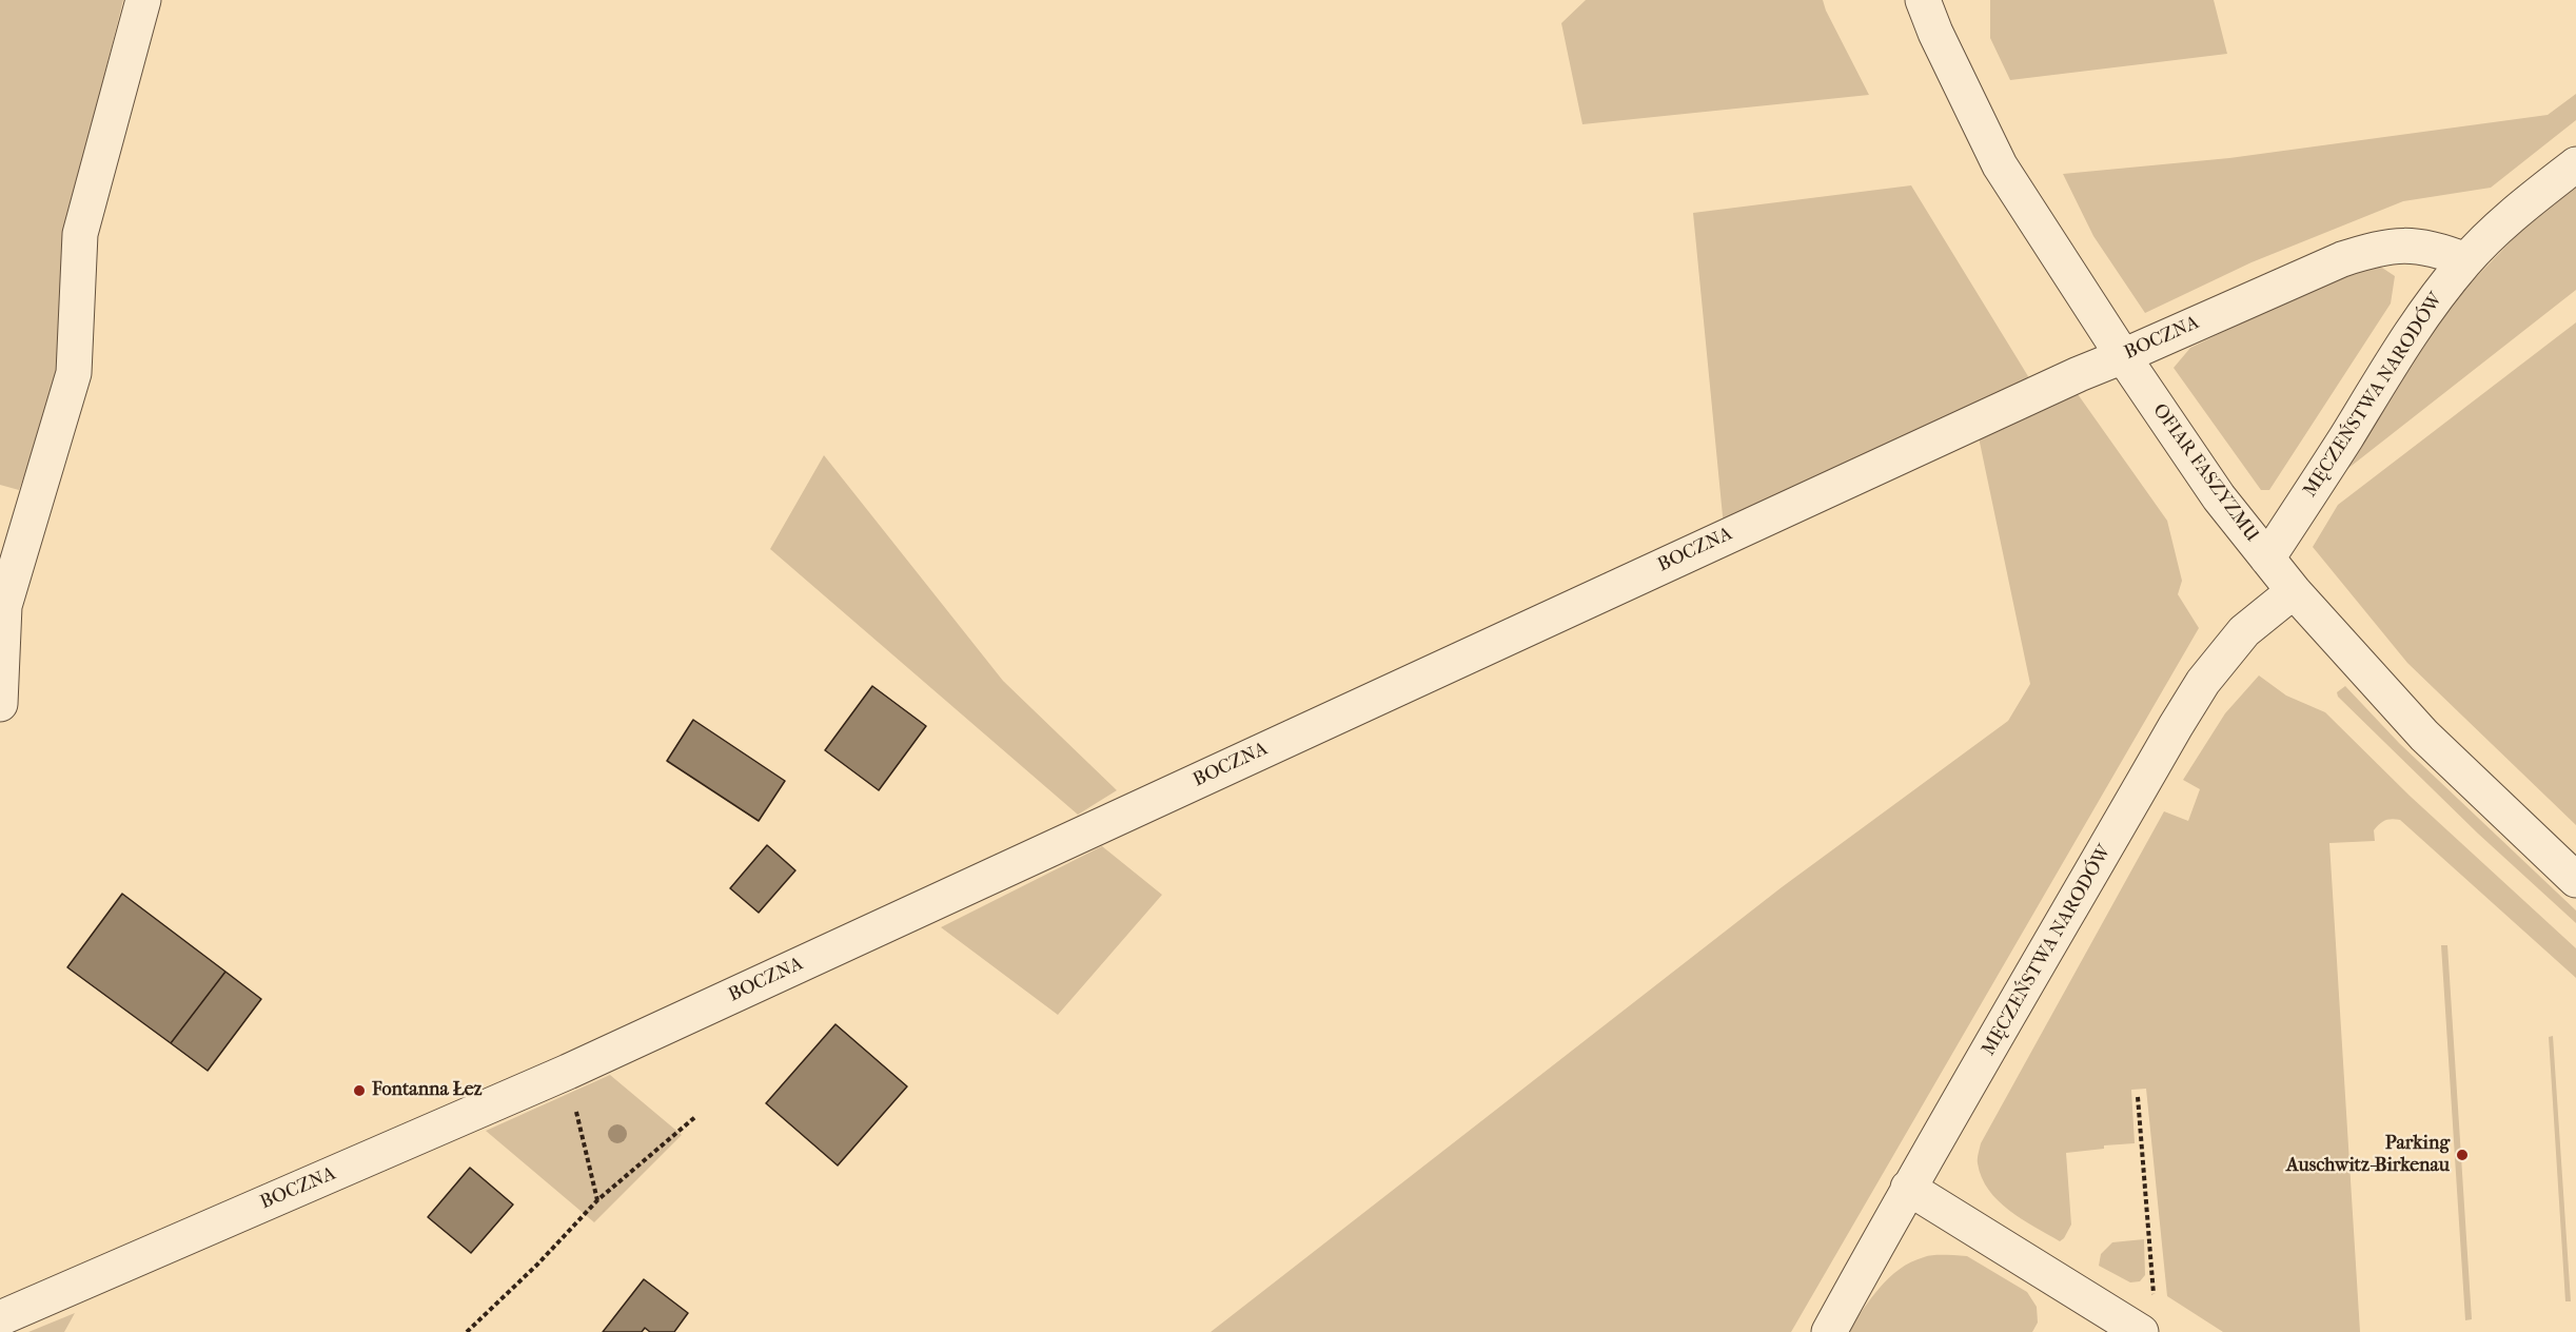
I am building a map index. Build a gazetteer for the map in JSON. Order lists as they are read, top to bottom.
{
  "streets": {
    "street": ["BOCZNA", "MĘCZEŃSTWA NARODÓW", "OFIAR FASZYZMU"]
  },
  "crossings": [
    ["BOCZNA", "MĘCZEŃSTWA NARODÓW"],
    ["BOCZNA", "OFIAR FASZYZMU"],
    ["MĘCZEŃSTWA NARODÓW", "OFIAR FASZYZMU"]
  ],
  "places": ["Fontanna Łez", "Parking Auschwitz-Birkenau"]
}
